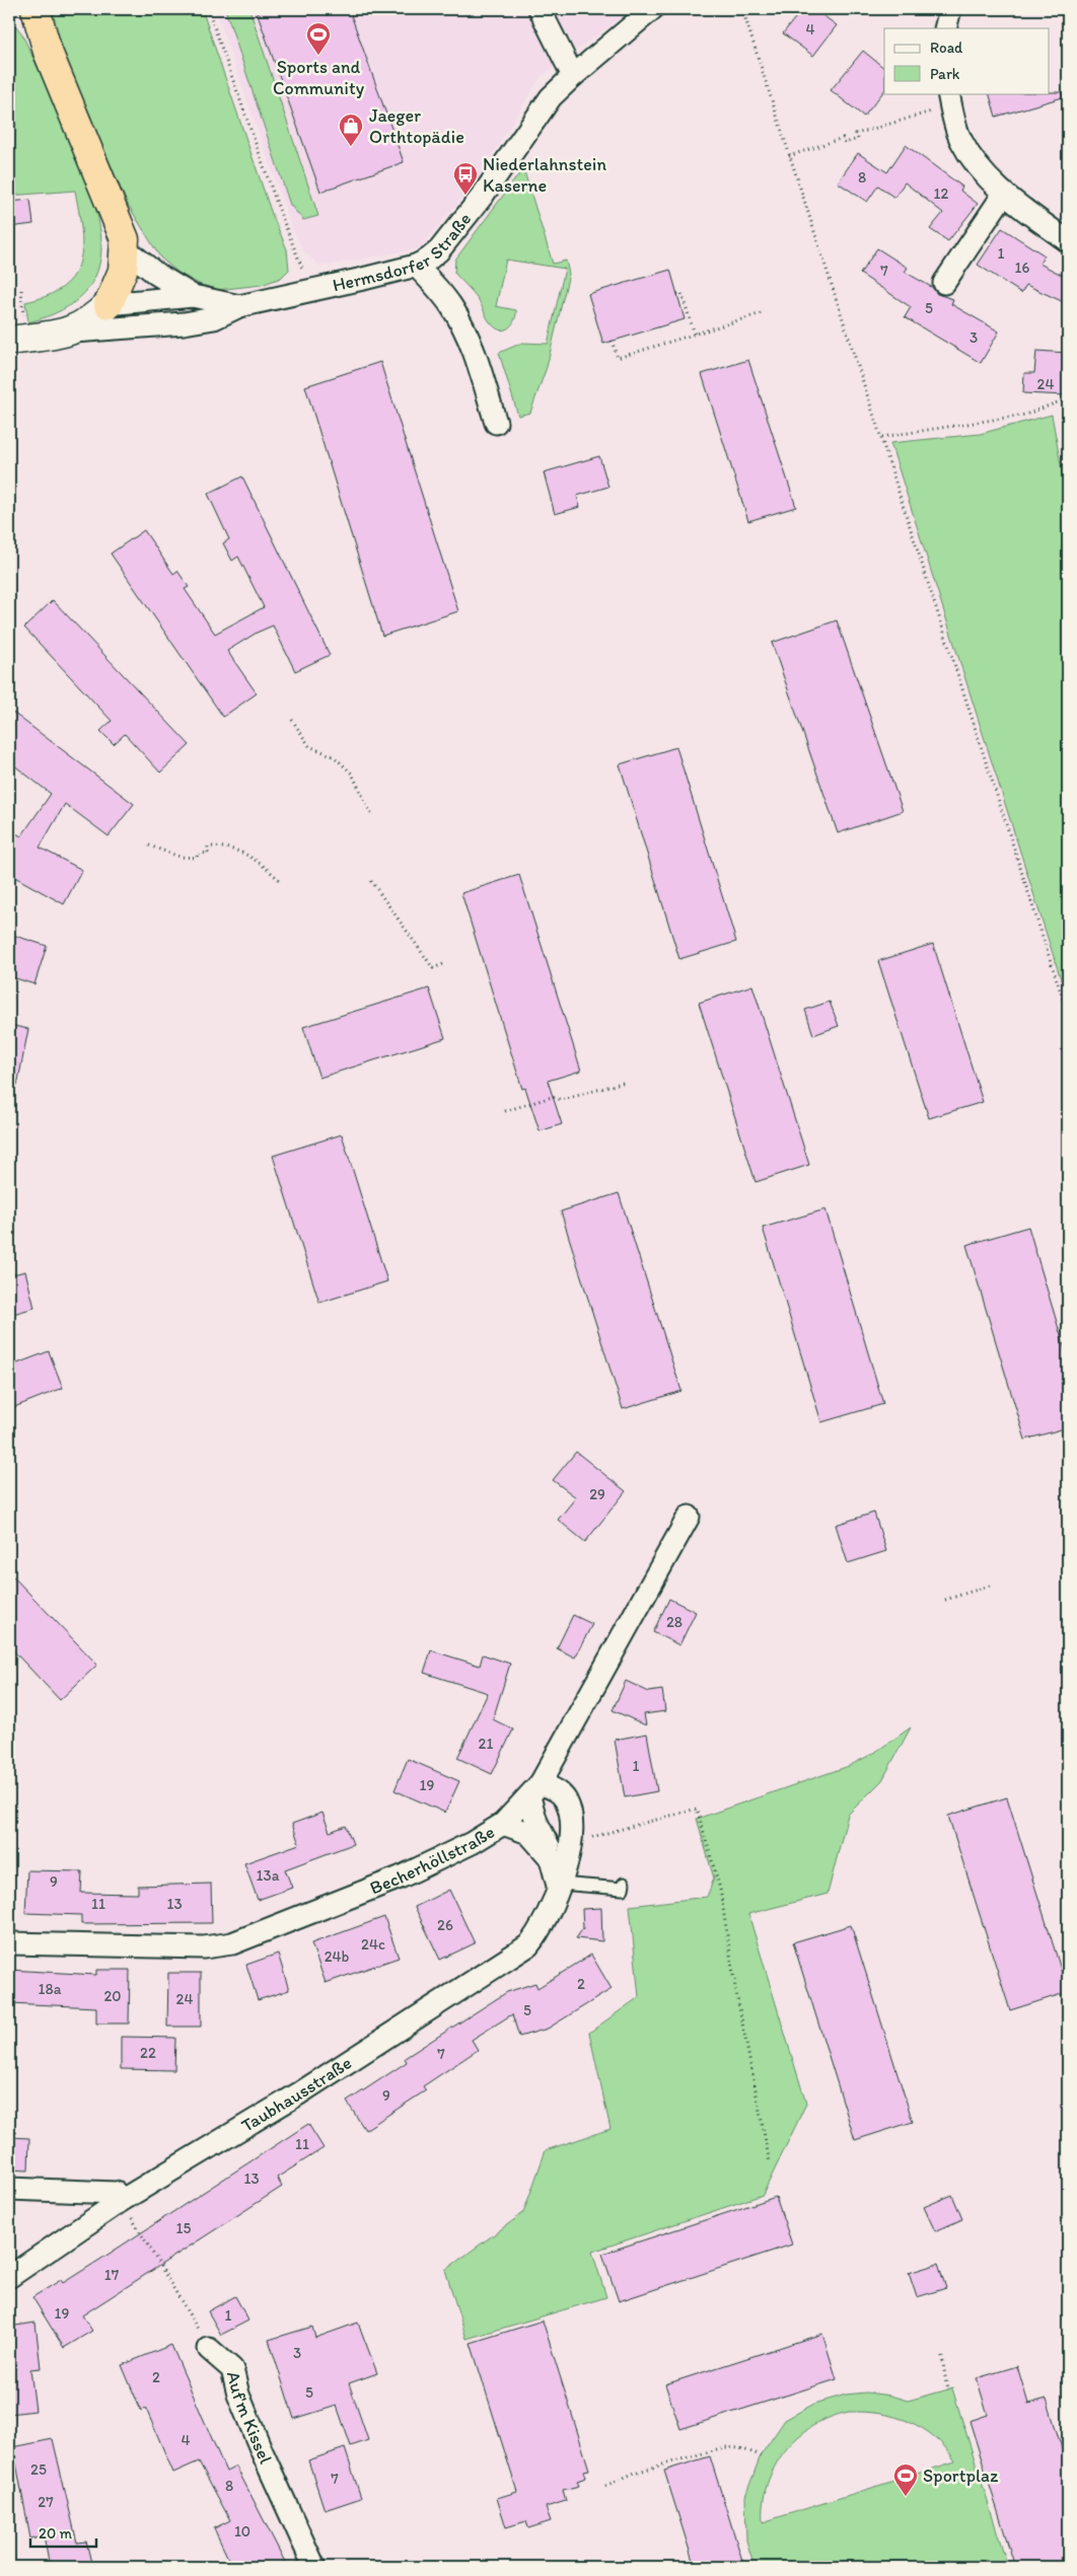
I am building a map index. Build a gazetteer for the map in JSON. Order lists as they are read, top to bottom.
{
  "streets": {
    "street": [
      "Hermsdorfer Straße",
      "Becherhöllstraße",
      "Taubhausstraße",
      "Auf'm Kissel"
    ]
  },
  "crossings": [
    ["Becherhöllstraße", "Taubhausstraße"]
  ],
  "places": {
    "sports": ["Sports and Community", "Sportplaz"],
    "shop": ["Jaeger Orthtopädie"],
    "bus stop": ["Niederlahnstein Kaserne"]
  },
  "house_numbers": [
    "4",
    "8",
    "12",
    "1",
    "16",
    "7",
    "5",
    "3",
    "24",
    "29",
    "28",
    "21",
    "1",
    "19",
    "13a",
    "9",
    "11",
    "13",
    "26",
    "24c",
    "24b",
    "2",
    "18a",
    "20",
    "24",
    "5",
    "22",
    "7",
    "9",
    "11",
    "13",
    "15",
    "17",
    "19",
    "1",
    "3",
    "2",
    "5",
    "4",
    "25",
    "7",
    "8",
    "27",
    "10"
  ],
  "legend": ["Road", "Park"],
  "scale_bar": "20 m"
}
